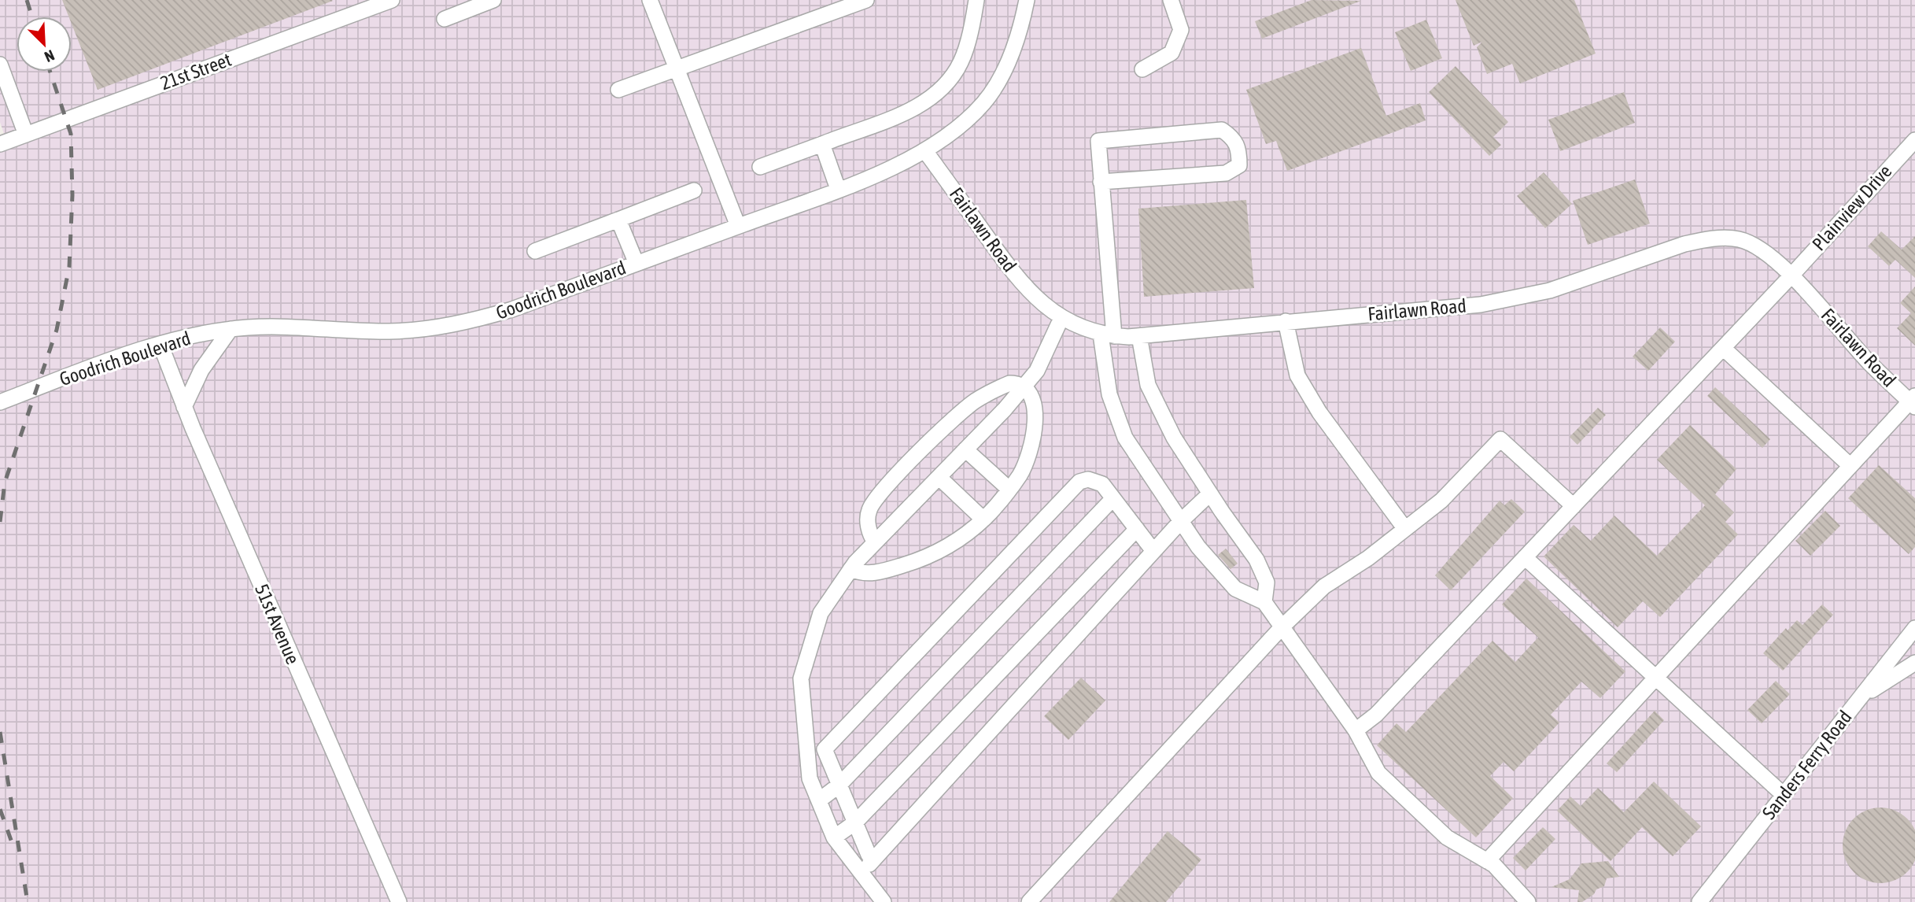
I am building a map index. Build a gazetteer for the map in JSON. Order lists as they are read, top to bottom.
{
  "streets": {
    "street": [
      "21st Street",
      "Plainview Drive",
      "Fairlawn Road",
      "Goodrich Boulevard",
      "51st Avenue",
      "Sanders Ferry Road"
    ]
  },
  "crossings": [
    ["Plainview Drive", "Fairlawn Road"],
    ["Fairlawn Road", "Goodrich Boulevard"],
    ["Goodrich Boulevard", "51st Avenue"]
  ],
  "north": "bottom right"
}
